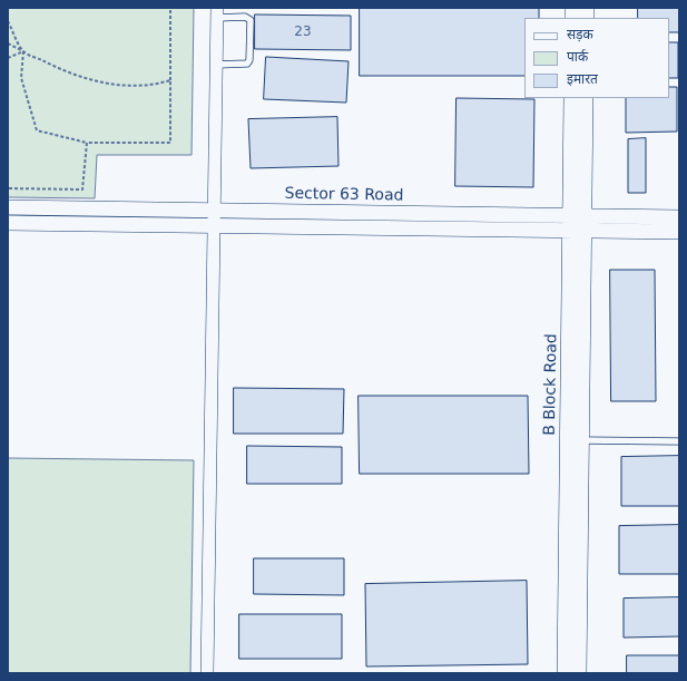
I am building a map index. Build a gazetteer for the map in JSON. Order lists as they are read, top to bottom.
{
  "streets": {
    "street": ["Sector 63 Road", "B Block Road"]
  },
  "crossings": [
    ["Sector 63 Road", "B Block Road"]
  ],
  "house_numbers": ["23"],
  "legend": ["सड़क", "पार्क", "इमारत"]
}
